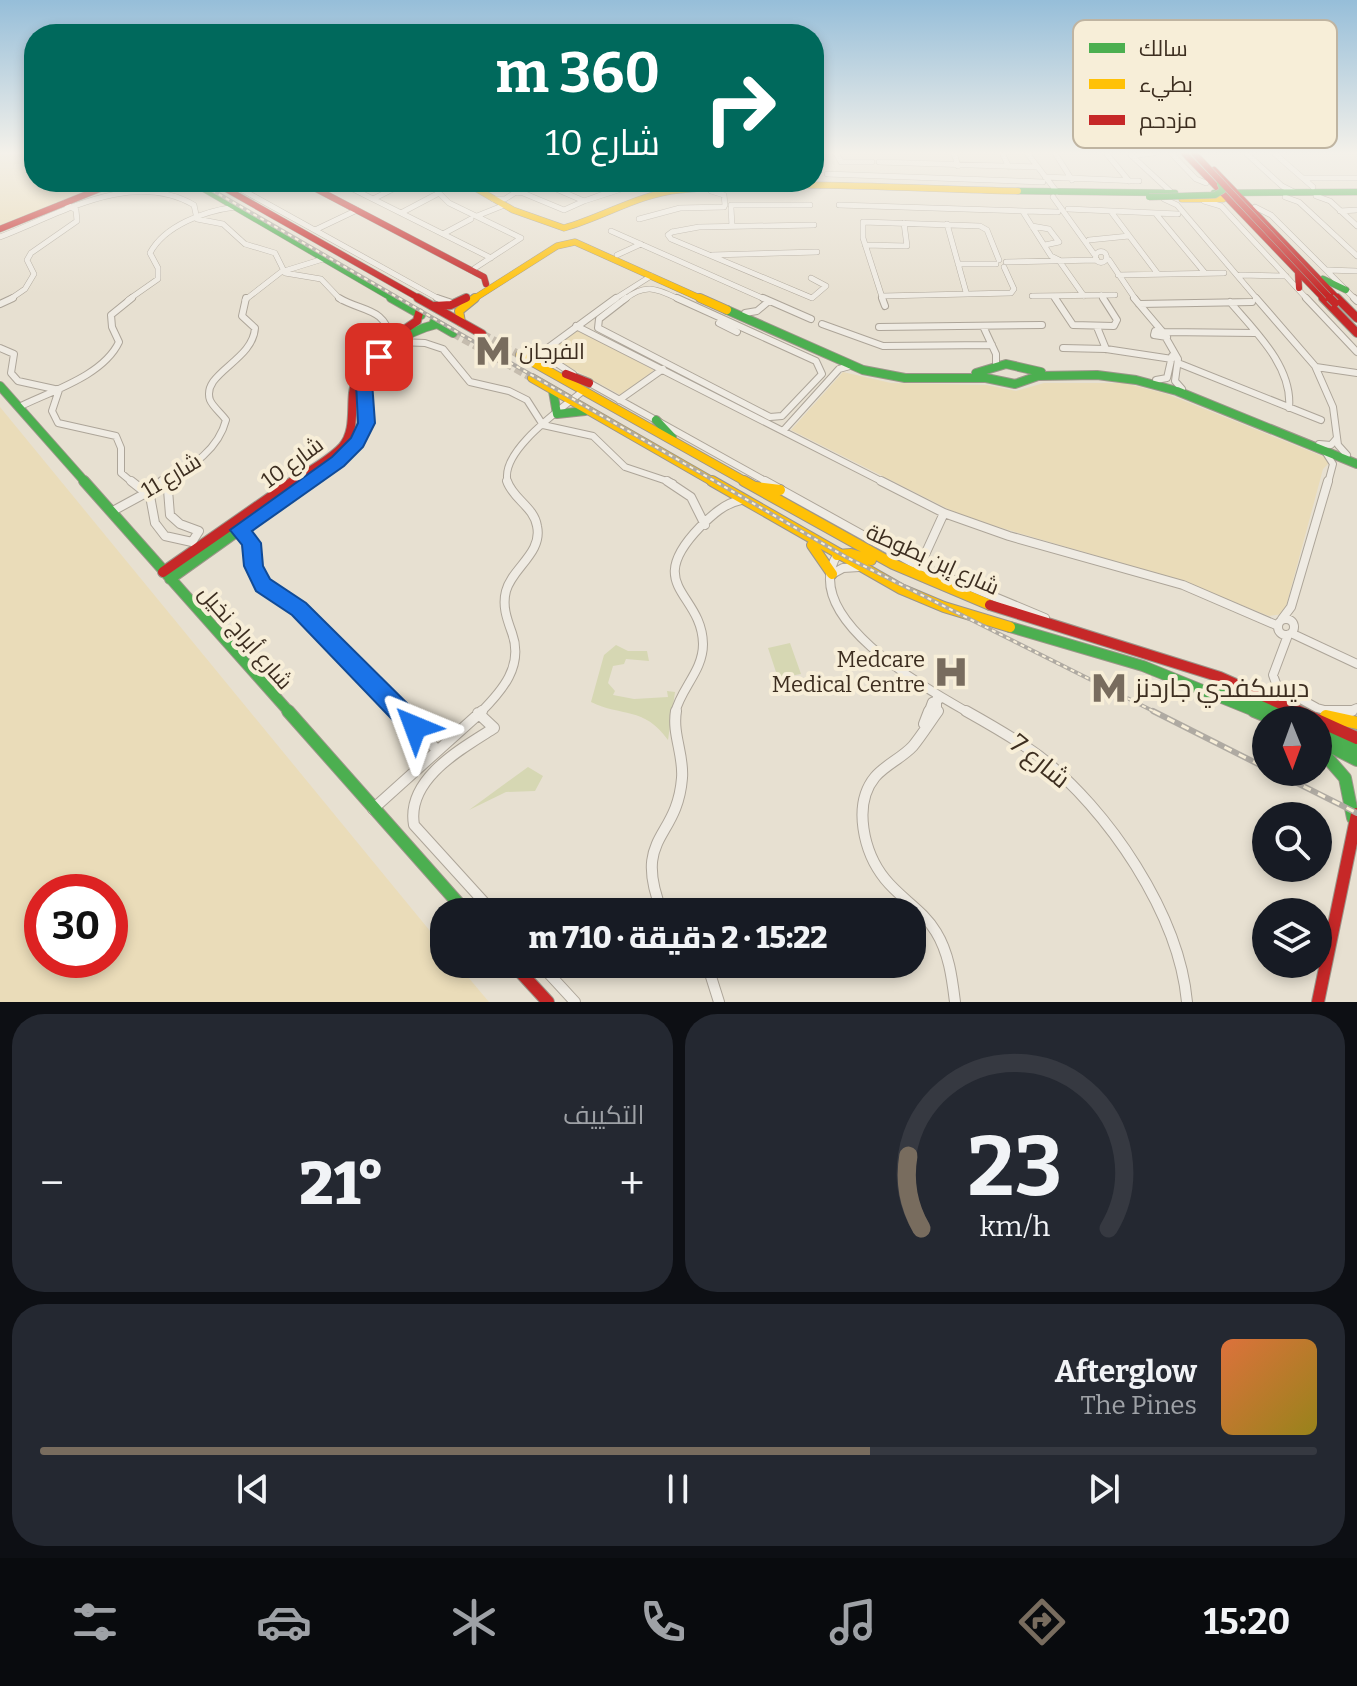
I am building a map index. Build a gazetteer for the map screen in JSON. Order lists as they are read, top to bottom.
{
  "streets": {
    "street": [
      "شارع 10",
      "شارع 11",
      "شارع إبن بطوطة",
      "شارع أبراج نخيل",
      "شارع 7"
    ]
  },
  "crossings": [
    ["شارع 10", "شارع أبراج نخيل"],
    ["شارع 11", "شارع أبراج نخيل"],
    ["شارع إبن بطوطة", "شارع 7"]
  ],
  "places": {
    "metro station": ["الفرجان", "ديسكفدي جاردنز"],
    "hospital": ["Medcare Medical Centre"]
  },
  "legend": ["سالك", "بطيء", "مزدحم"],
  "north": "bottom",
  "page": {
    "turn": ["360 m", "شارع 10"],
    "limit": "30",
    "trip": "15:22 · 2 دقيقة · 710 m",
    "tile": "التكييف",
    "heat": ["−", "21°", "+"],
    "song": ["Afterglow", "The Pines"],
    "tabs": "15:20",
    "gauge": ["23", "km/h"]
  }
}
